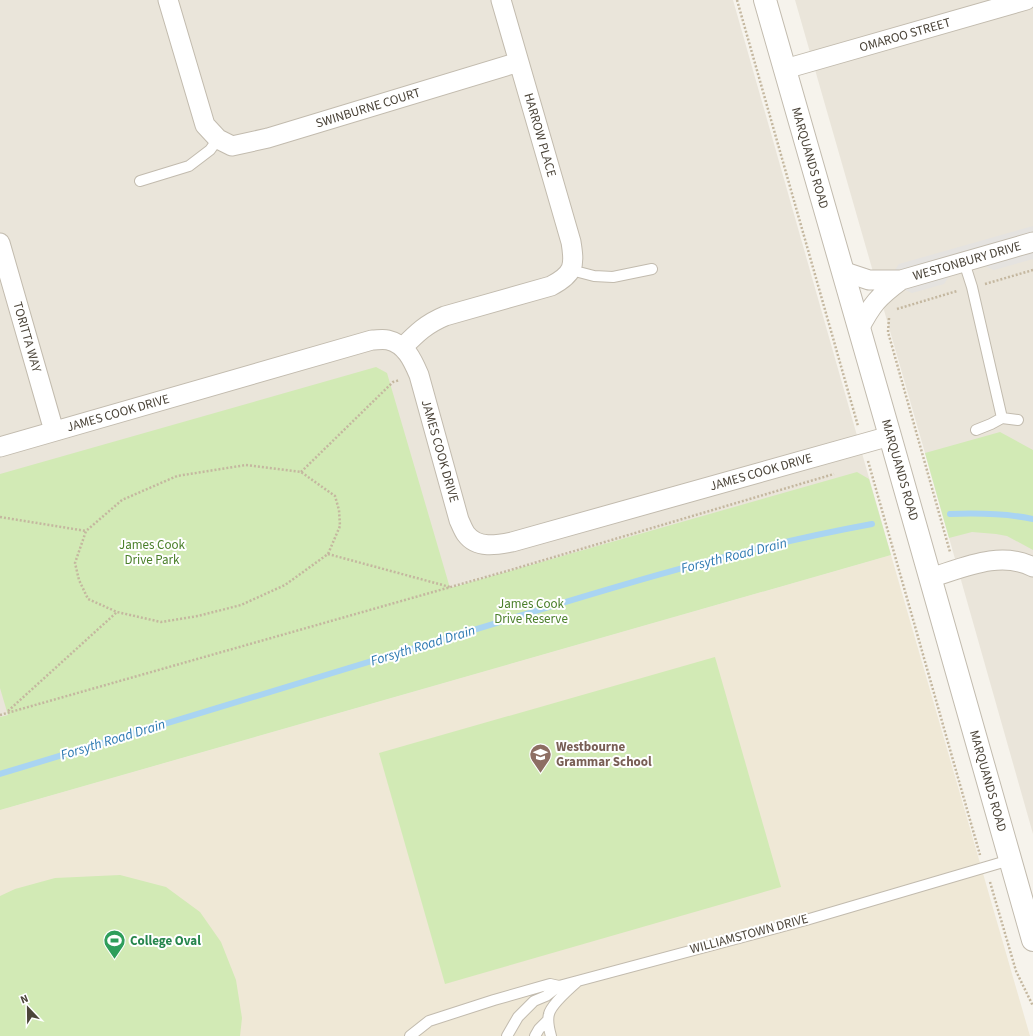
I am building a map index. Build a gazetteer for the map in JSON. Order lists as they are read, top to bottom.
{
  "streets": {
    "street": [
      "OMAROO STREET",
      "SWINBURNE COURT",
      "HARROW PLACE",
      "MARQUANDS ROAD",
      "WESTONBURY DRIVE",
      "TORITTA WAY",
      "JAMES COOK DRIVE"
    ],
    "lane": ["WILLIAMSTOWN DRIVE"]
  },
  "crossings": [
    ["OMAROO STREET", "MARQUANDS ROAD"],
    ["SWINBURNE COURT", "HARROW PLACE"],
    ["MARQUANDS ROAD", "WESTONBURY DRIVE"],
    ["MARQUANDS ROAD", "JAMES COOK DRIVE"],
    ["MARQUANDS ROAD", "WILLIAMSTOWN DRIVE"],
    ["TORITTA WAY", "JAMES COOK DRIVE"]
  ],
  "water": ["Forsyth Road Drain"],
  "parks": ["James Cook Drive Park", "James Cook Drive Reserve"],
  "places": {
    "school or university": ["Westbourne Grammar School"],
    "sports": ["College Oval"]
  },
  "north": "top"
}
